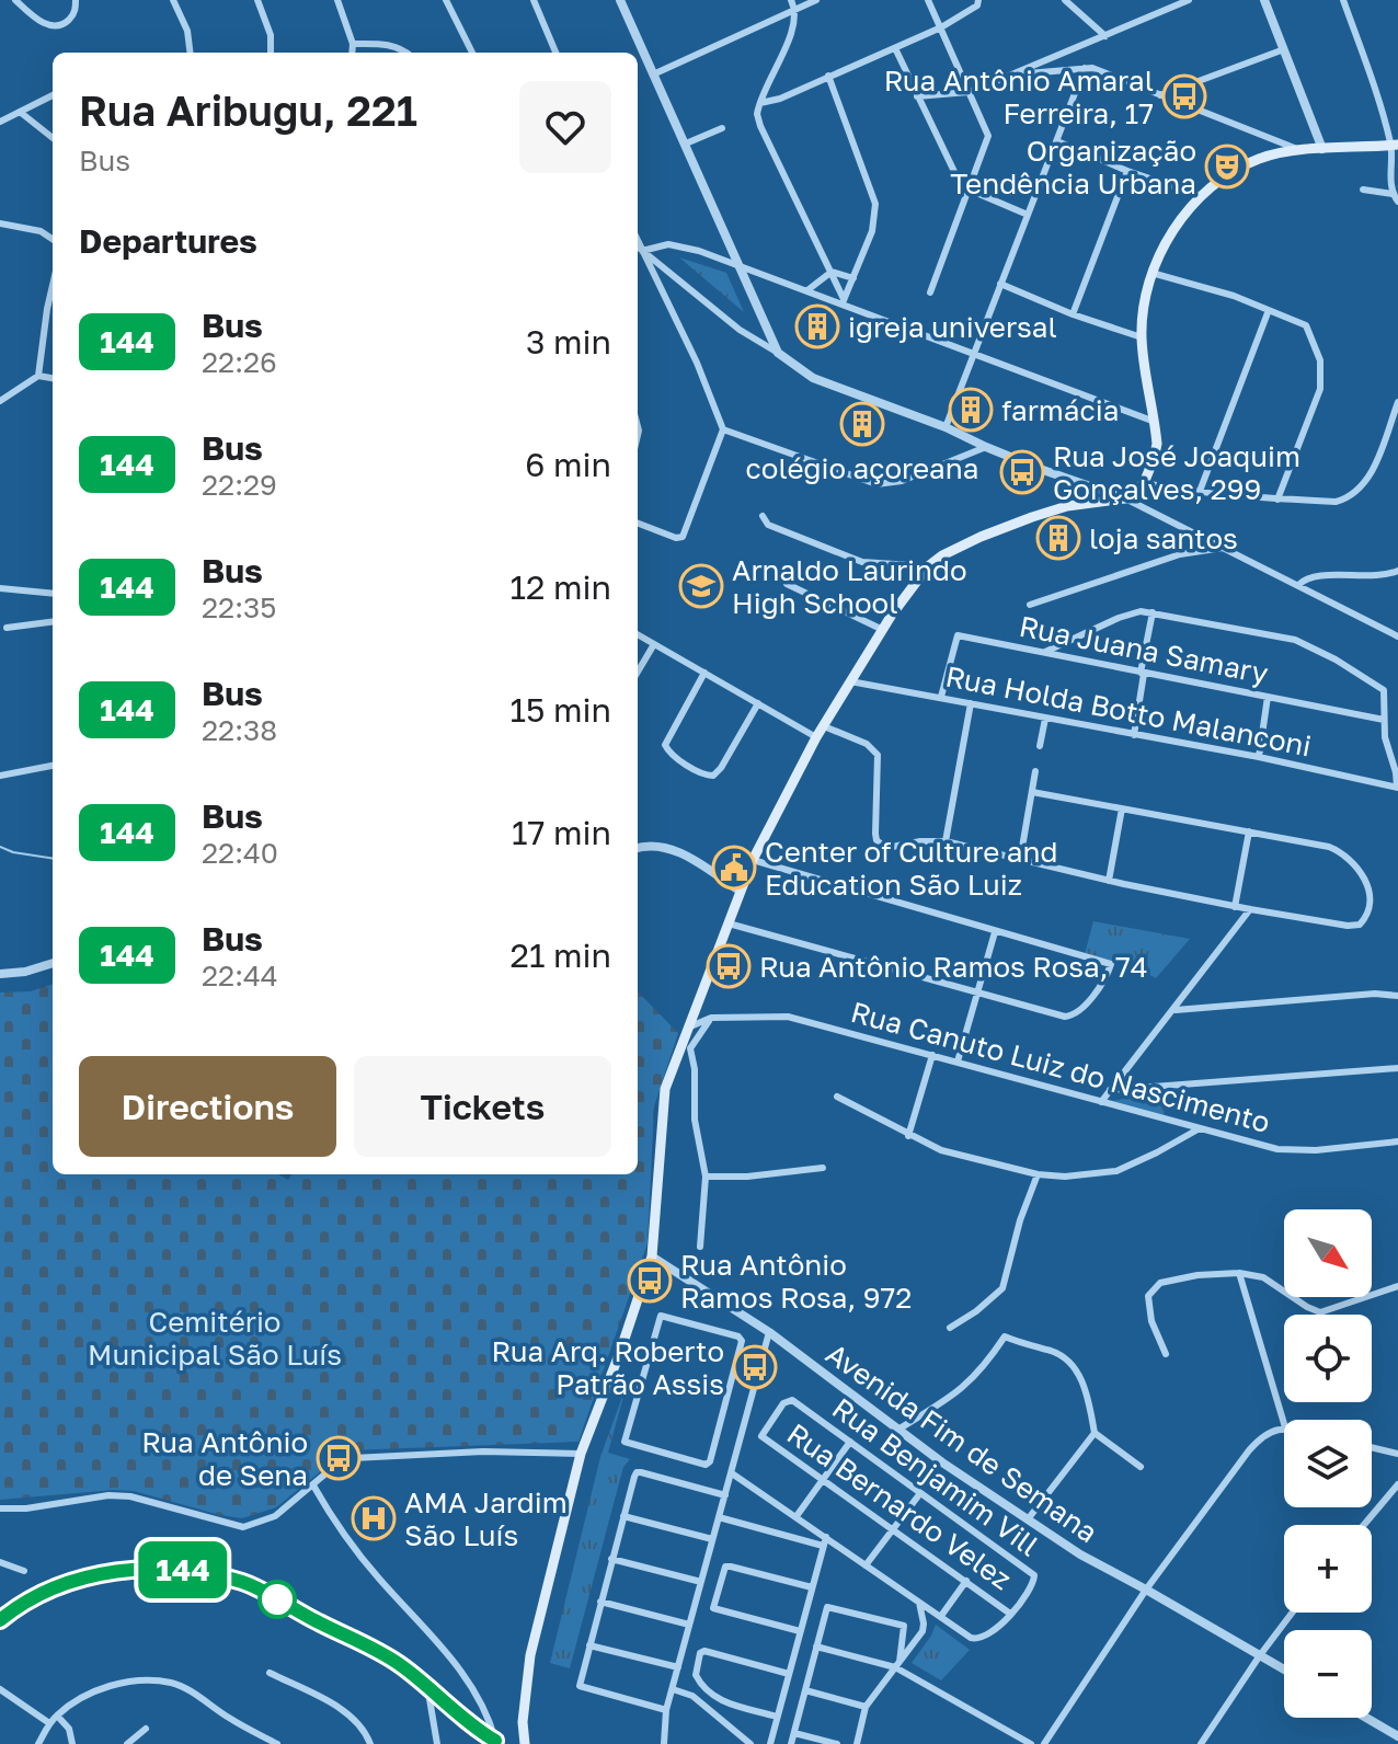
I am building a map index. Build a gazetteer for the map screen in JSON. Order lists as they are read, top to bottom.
{
  "streets": {
    "street": [
      "Rua Juana Samary",
      "Rua Holda Botto Malanconi",
      "Rua Canuto Luiz do Nascimento",
      "Avenida Fim de Semana",
      "Rua Benjamim Vill",
      "Rua Bernardo Velez"
    ]
  },
  "crossings": [
    ["Rua Juana Samary", "Rua Holda Botto Malanconi"],
    ["Rua Benjamim Vill", "Rua Bernardo Velez"]
  ],
  "parks": ["Cemitério Municipal São Luís"],
  "places": {
    "bus stop": [
      "Rua Antônio Amaral Ferreira, 17",
      "Rua José Joaquim Gonçalves, 299",
      "Rua Antônio Ramos Rosa, 74",
      "Rua Antônio Ramos Rosa, 972",
      "Rua Arq. Roberto Patrão Assis",
      "Rua Antônio de Sena"
    ],
    "theatre": ["Organização Tendência Urbana"],
    "building": [
      "igreja universal",
      "farmácia",
      "colégio açoreana",
      "loja santos"
    ],
    "school or university": ["Arnaldo Laurindo High School"],
    "public building": ["Center of Culture and Education São Luiz"],
    "hospital": ["AMA Jardim São Luís"]
  },
  "lines": ["bus line 144"],
  "north": "bottom right",
  "page": {
    "on_map": "144",
    "heading": [
      ["Rua Aribugu, 221", "Bus"],
      "Departures"
    ],
    "list": [
      {
        "mark": "144",
        "name": "Bus",
        "note": "22:26",
        "value": "3 min"
      },
      {
        "mark": "144",
        "name": "Bus",
        "note": "22:29",
        "value": "6 min"
      },
      {
        "mark": "144",
        "name": "Bus",
        "note": "22:35",
        "value": "12 min"
      },
      {
        "mark": "144",
        "name": "Bus",
        "note": "22:38",
        "value": "15 min"
      },
      {
        "mark": "144",
        "name": "Bus",
        "note": "22:40",
        "value": "17 min"
      },
      {
        "mark": "144",
        "name": "Bus",
        "note": "22:44",
        "value": "21 min"
      }
    ],
    "buttons": ["Directions", "Tickets"],
    "map_buttons": ["+", "−"]
  }
}
